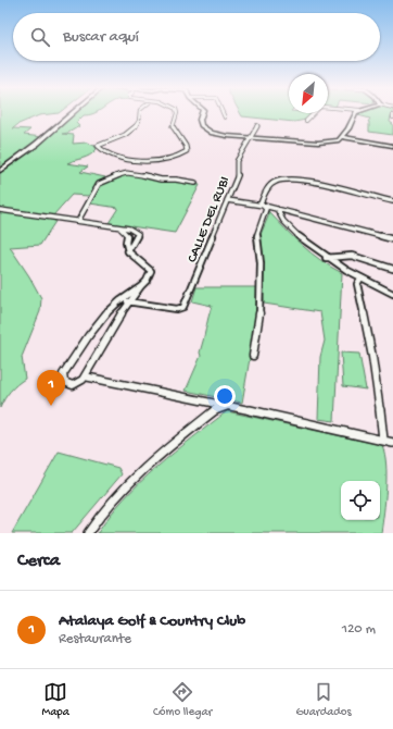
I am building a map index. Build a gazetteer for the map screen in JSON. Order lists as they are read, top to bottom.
{
  "streets": {
    "street": ["CALLE DEL RUBI"]
  },
  "north": "bottom left",
  "page": {
    "search": "Buscar aquí",
    "pins": "1",
    "heading": "Cerca",
    "list": [
      {
        "mark": "1",
        "name": "Atalaya Golf & Country Club",
        "note": "Restaurante",
        "value": "120 m"
      }
    ],
    "nav": ["Mapa", "Cómo llegar", "Guardados"]
  }
}
